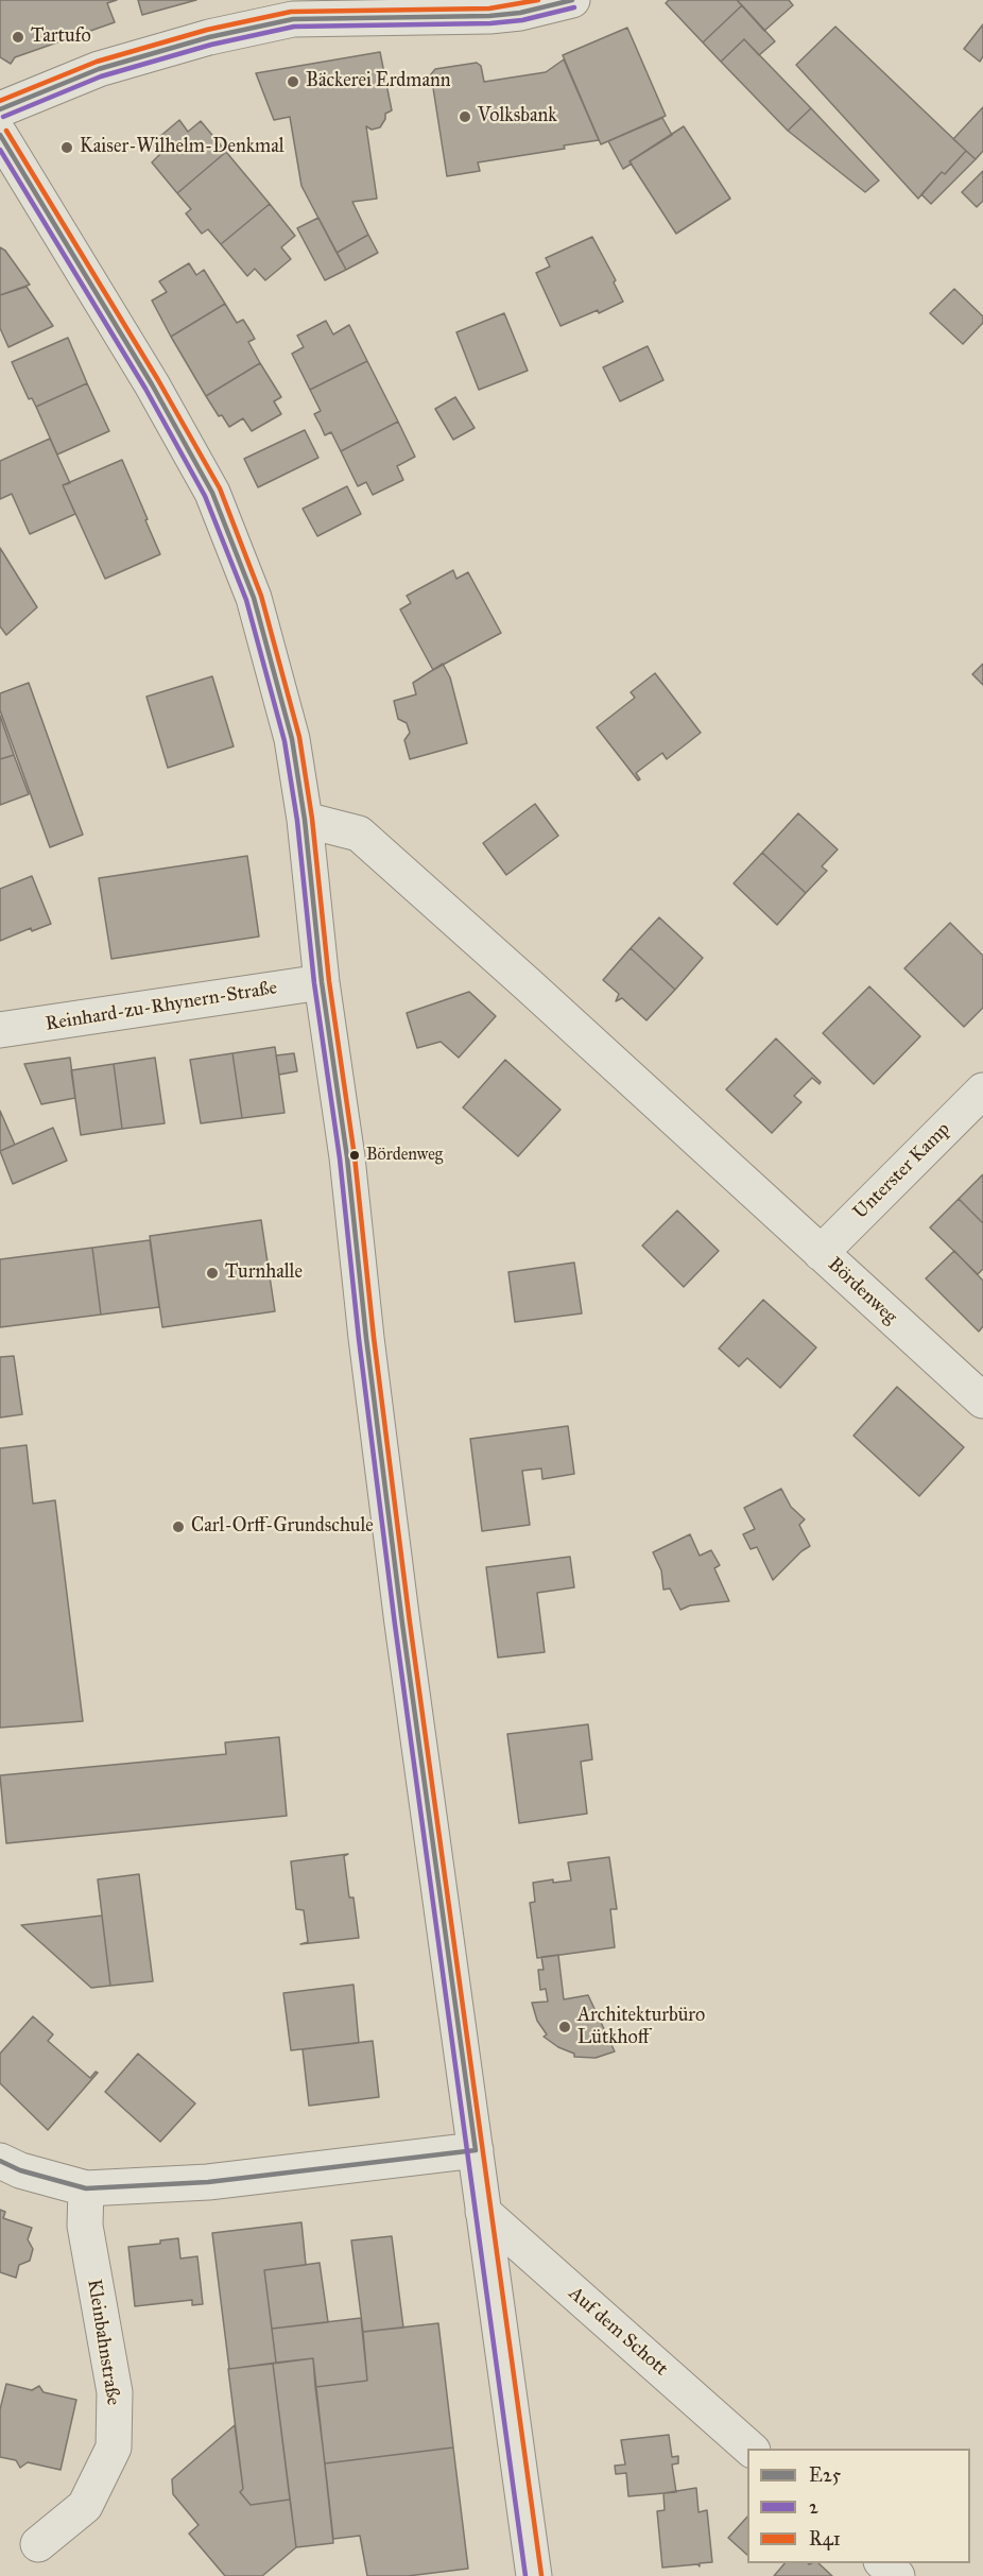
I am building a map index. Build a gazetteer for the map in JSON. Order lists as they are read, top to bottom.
{
  "streets": {
    "street": [
      "Reinhard-zu-Rhynern-Straße",
      "Unterster Kamp",
      "Bördenweg",
      "Auf dem Schott",
      "Kleinbahnstraße"
    ]
  },
  "crossings": [
    ["Unterster Kamp", "Bördenweg"]
  ],
  "places": [
    "Tartufo",
    "Bäckerei Erdmann",
    "Volksbank",
    "Kaiser-Wilhelm-Denkmal",
    "Bördenweg",
    "Turnhalle",
    "Carl-Orff-Grundschule",
    "Architekturbüro Lütkhoff"
  ],
  "lines": ["transit line E25", "transit line R41", "transit line 2"],
  "legend": ["E25", "2", "R41"]
}
